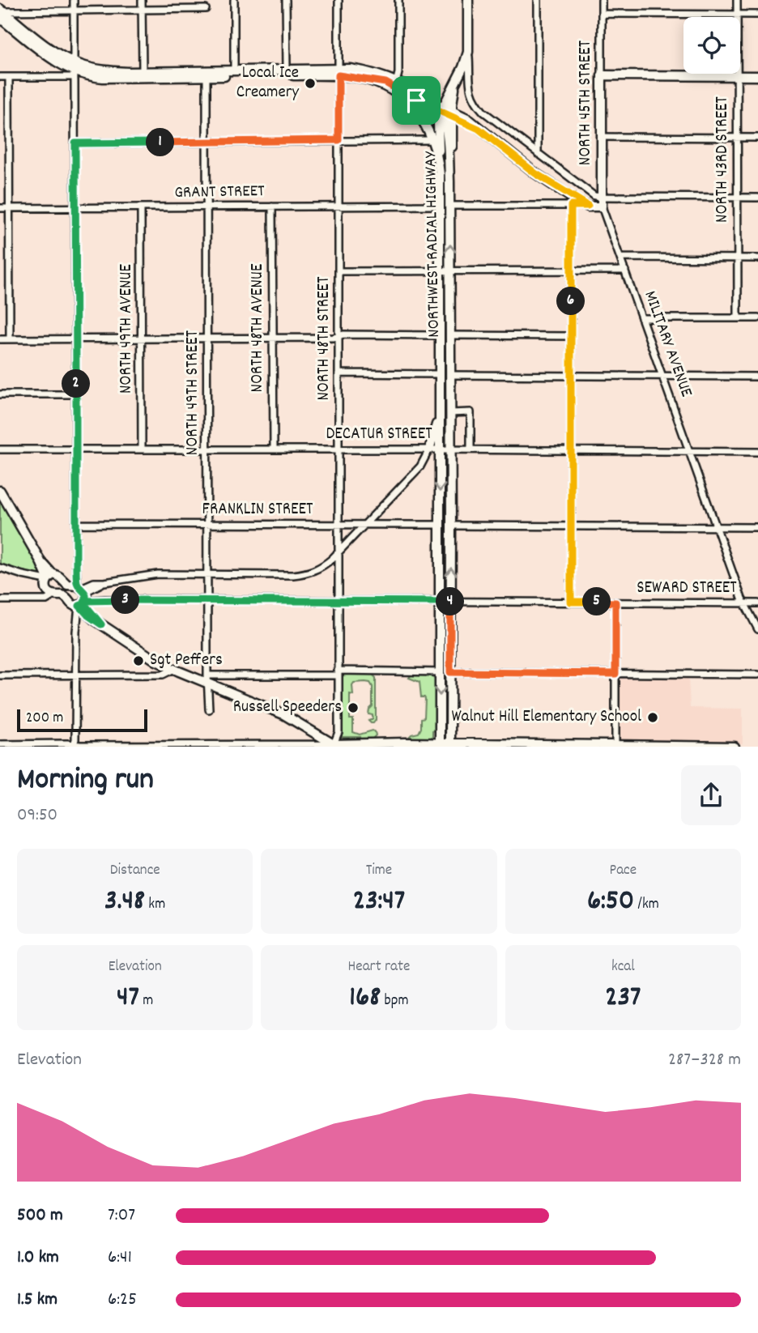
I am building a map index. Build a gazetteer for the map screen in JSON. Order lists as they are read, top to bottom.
{
  "streets": {
    "main road": ["NORTH 45TH STREET", "NORTHWEST RADIAL HIGHWAY"],
    "street": [
      "NORTH 43RD STREET",
      "GRANT STREET",
      "NORTH 48TH AVENUE",
      "NORTH 49TH AVENUE",
      "NORTH 48TH STREET",
      "MILITARY AVENUE",
      "NORTH 49TH STREET",
      "DECATUR STREET",
      "FRANKLIN STREET",
      "SEWARD STREET"
    ]
  },
  "crossings": [
    ["NORTH 45TH STREET", "MILITARY AVENUE"],
    ["GRANT STREET", "NORTHWEST RADIAL HIGHWAY"],
    ["GRANT STREET", "NORTH 48TH AVENUE"],
    ["GRANT STREET", "NORTH 49TH AVENUE"],
    ["GRANT STREET", "NORTH 48TH STREET"],
    ["GRANT STREET", "NORTH 49TH STREET"],
    ["NORTHWEST RADIAL HIGHWAY", "NORTH 48TH STREET"],
    ["NORTHWEST RADIAL HIGHWAY", "NORTH 49TH STREET"],
    ["NORTHWEST RADIAL HIGHWAY", "DECATUR STREET"],
    ["NORTHWEST RADIAL HIGHWAY", "FRANKLIN STREET"],
    ["NORTHWEST RADIAL HIGHWAY", "SEWARD STREET"],
    ["NORTH 48TH AVENUE", "DECATUR STREET"],
    ["NORTH 49TH AVENUE", "DECATUR STREET"],
    ["NORTH 48TH STREET", "DECATUR STREET"],
    ["NORTH 48TH STREET", "FRANKLIN STREET"],
    ["NORTH 48TH STREET", "SEWARD STREET"],
    ["MILITARY AVENUE", "DECATUR STREET"],
    ["MILITARY AVENUE", "SEWARD STREET"],
    ["NORTH 49TH STREET", "DECATUR STREET"],
    ["NORTH 49TH STREET", "FRANKLIN STREET"],
    ["NORTH 49TH STREET", "SEWARD STREET"]
  ],
  "places": [
    "Local Ice Creamery",
    "Sgt Peffers",
    "Russell Speeders",
    "Walnut Hill Elementary School"
  ],
  "scale_bar": "200 m",
  "page": {
    "pins": [
      "1",
      "6",
      "2",
      "3",
      "4",
      "5"
    ],
    "scale": "200 m",
    "heading": ["Morning run", "09:50"],
    "stats": [
      ["Distance", "3.48 km"],
      ["Time", "23:47"],
      ["Pace", "6:50 /km"],
      ["Elevation", "47 m"],
      ["Heart rate", "168 bpm"],
      ["kcal", "237"]
    ],
    "chart": ["Elevation", "287–328 m"],
    "list": [
      {
        "name": "500 m",
        "note": "7:07"
      },
      {
        "name": "1.0 km",
        "note": "6:41"
      },
      {
        "name": "1.5 km",
        "note": "6:25"
      }
    ]
  }
}
